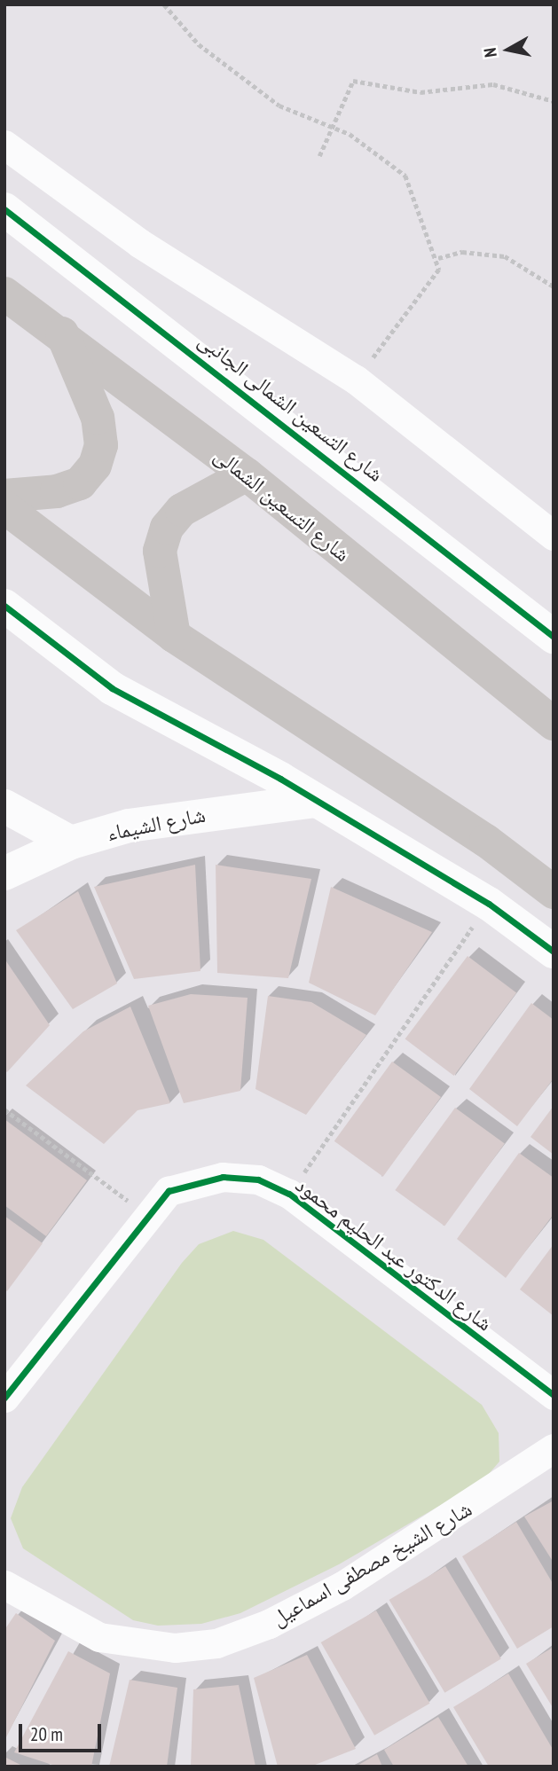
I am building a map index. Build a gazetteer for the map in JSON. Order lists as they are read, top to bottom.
{
  "streets": {
    "main road": ["شارع التسعين الشمالى"],
    "street": [
      "شارع التسعين الشمالى الجانبى",
      "شارع الشيماء",
      "شارع الدكتور عبد الحليم محمود",
      "شارع الشيخ مصطفى اسماعيل"
    ]
  },
  "scale_bar": "20 m",
  "north": "left"
}
